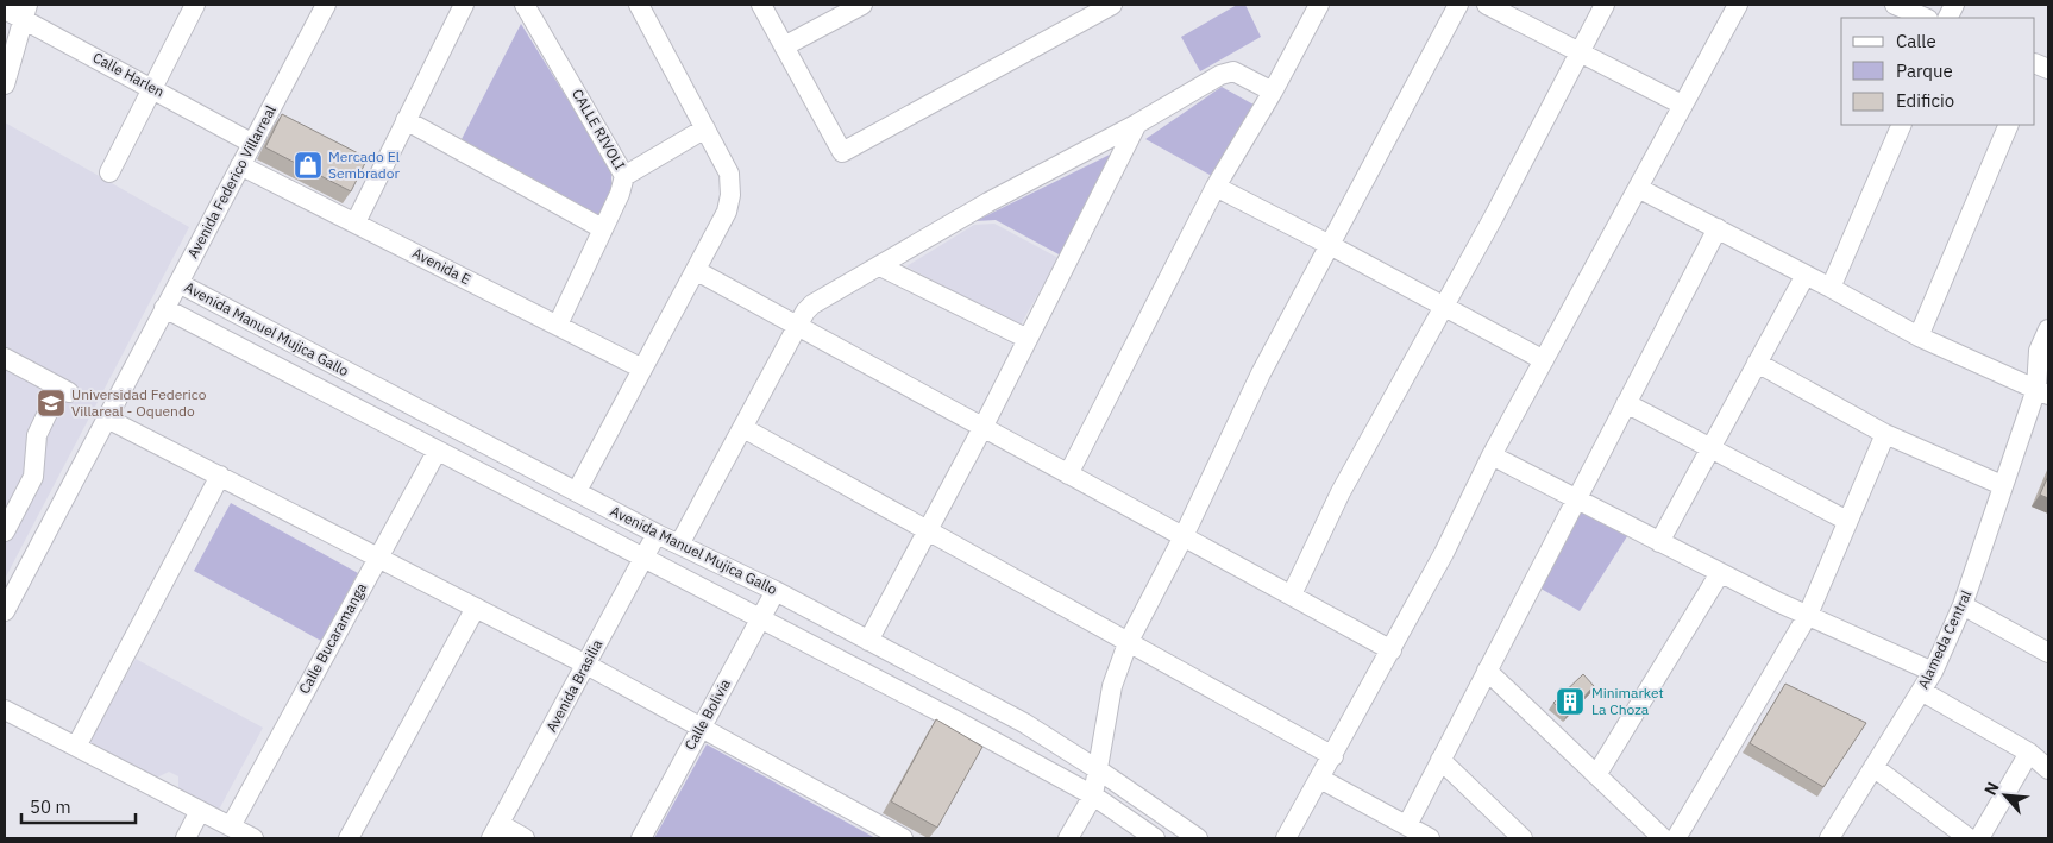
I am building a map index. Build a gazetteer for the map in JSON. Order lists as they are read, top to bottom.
{
  "streets": {
    "street": [
      "Calle Harlen",
      "CALLE RIVOLI",
      "Avenida Federico Villarreal",
      "Avenida E",
      "Avenida Manuel Mujica Gallo",
      "Calle Bucaramanga",
      "Alameda Central",
      "Avenida Brasilia",
      "Calle Bolivia"
    ]
  },
  "crossings": [
    ["Calle Harlen", "Avenida Federico Villarreal"],
    ["CALLE RIVOLI", "Avenida E"],
    ["Avenida Federico Villarreal", "Avenida E"],
    ["Avenida Federico Villarreal", "Avenida Manuel Mujica Gallo"],
    ["Avenida Manuel Mujica Gallo", "Calle Bucaramanga"],
    ["Avenida Manuel Mujica Gallo", "Avenida Brasilia"],
    ["Avenida Manuel Mujica Gallo", "Calle Bolivia"]
  ],
  "places": {
    "shop": ["Mercado El Sembrador"],
    "school or university": ["Universidad Federico Villareal - Oquendo"],
    "building": ["Minimarket La Choza"]
  },
  "legend": ["Calle", "Parque", "Edificio"],
  "scale_bar": "50 m",
  "north": "top left"
}
